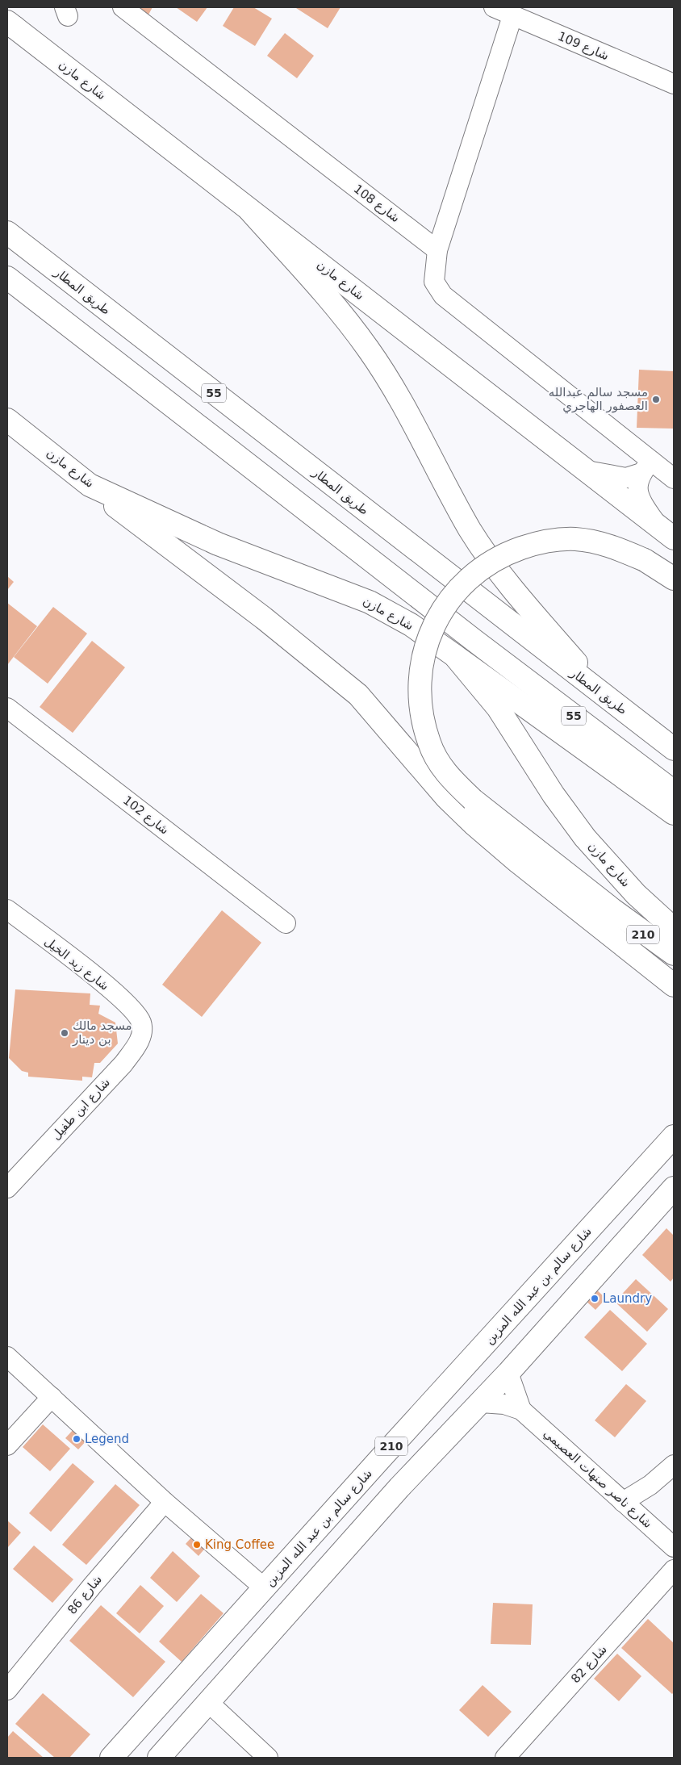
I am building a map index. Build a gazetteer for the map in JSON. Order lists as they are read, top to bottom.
{
  "streets": {
    "main road": [
      "شارع مازن",
      "طريق المطار",
      "55",
      "210",
      "شارع سالم بن عبد الله المزين"
    ],
    "street": [
      "شارع 109",
      "شارع 108",
      "شارع 102",
      "شارع زيد الخيل",
      "شارع ابن طفيل",
      "شارع ناصر صنهات العصيمي",
      "شارع 86",
      "شارع 82"
    ]
  },
  "crossings": [
    ["210", "شارع ناصر صنهات العصيمي"],
    ["شارع زيد الخيل", "شارع ابن طفيل"]
  ],
  "places": [
    "مسجد سالم عبدالله العصفور الهاجري",
    "مسجد مالك بن دينار",
    "Laundry",
    "Legend",
    "King Coffee"
  ]
}
